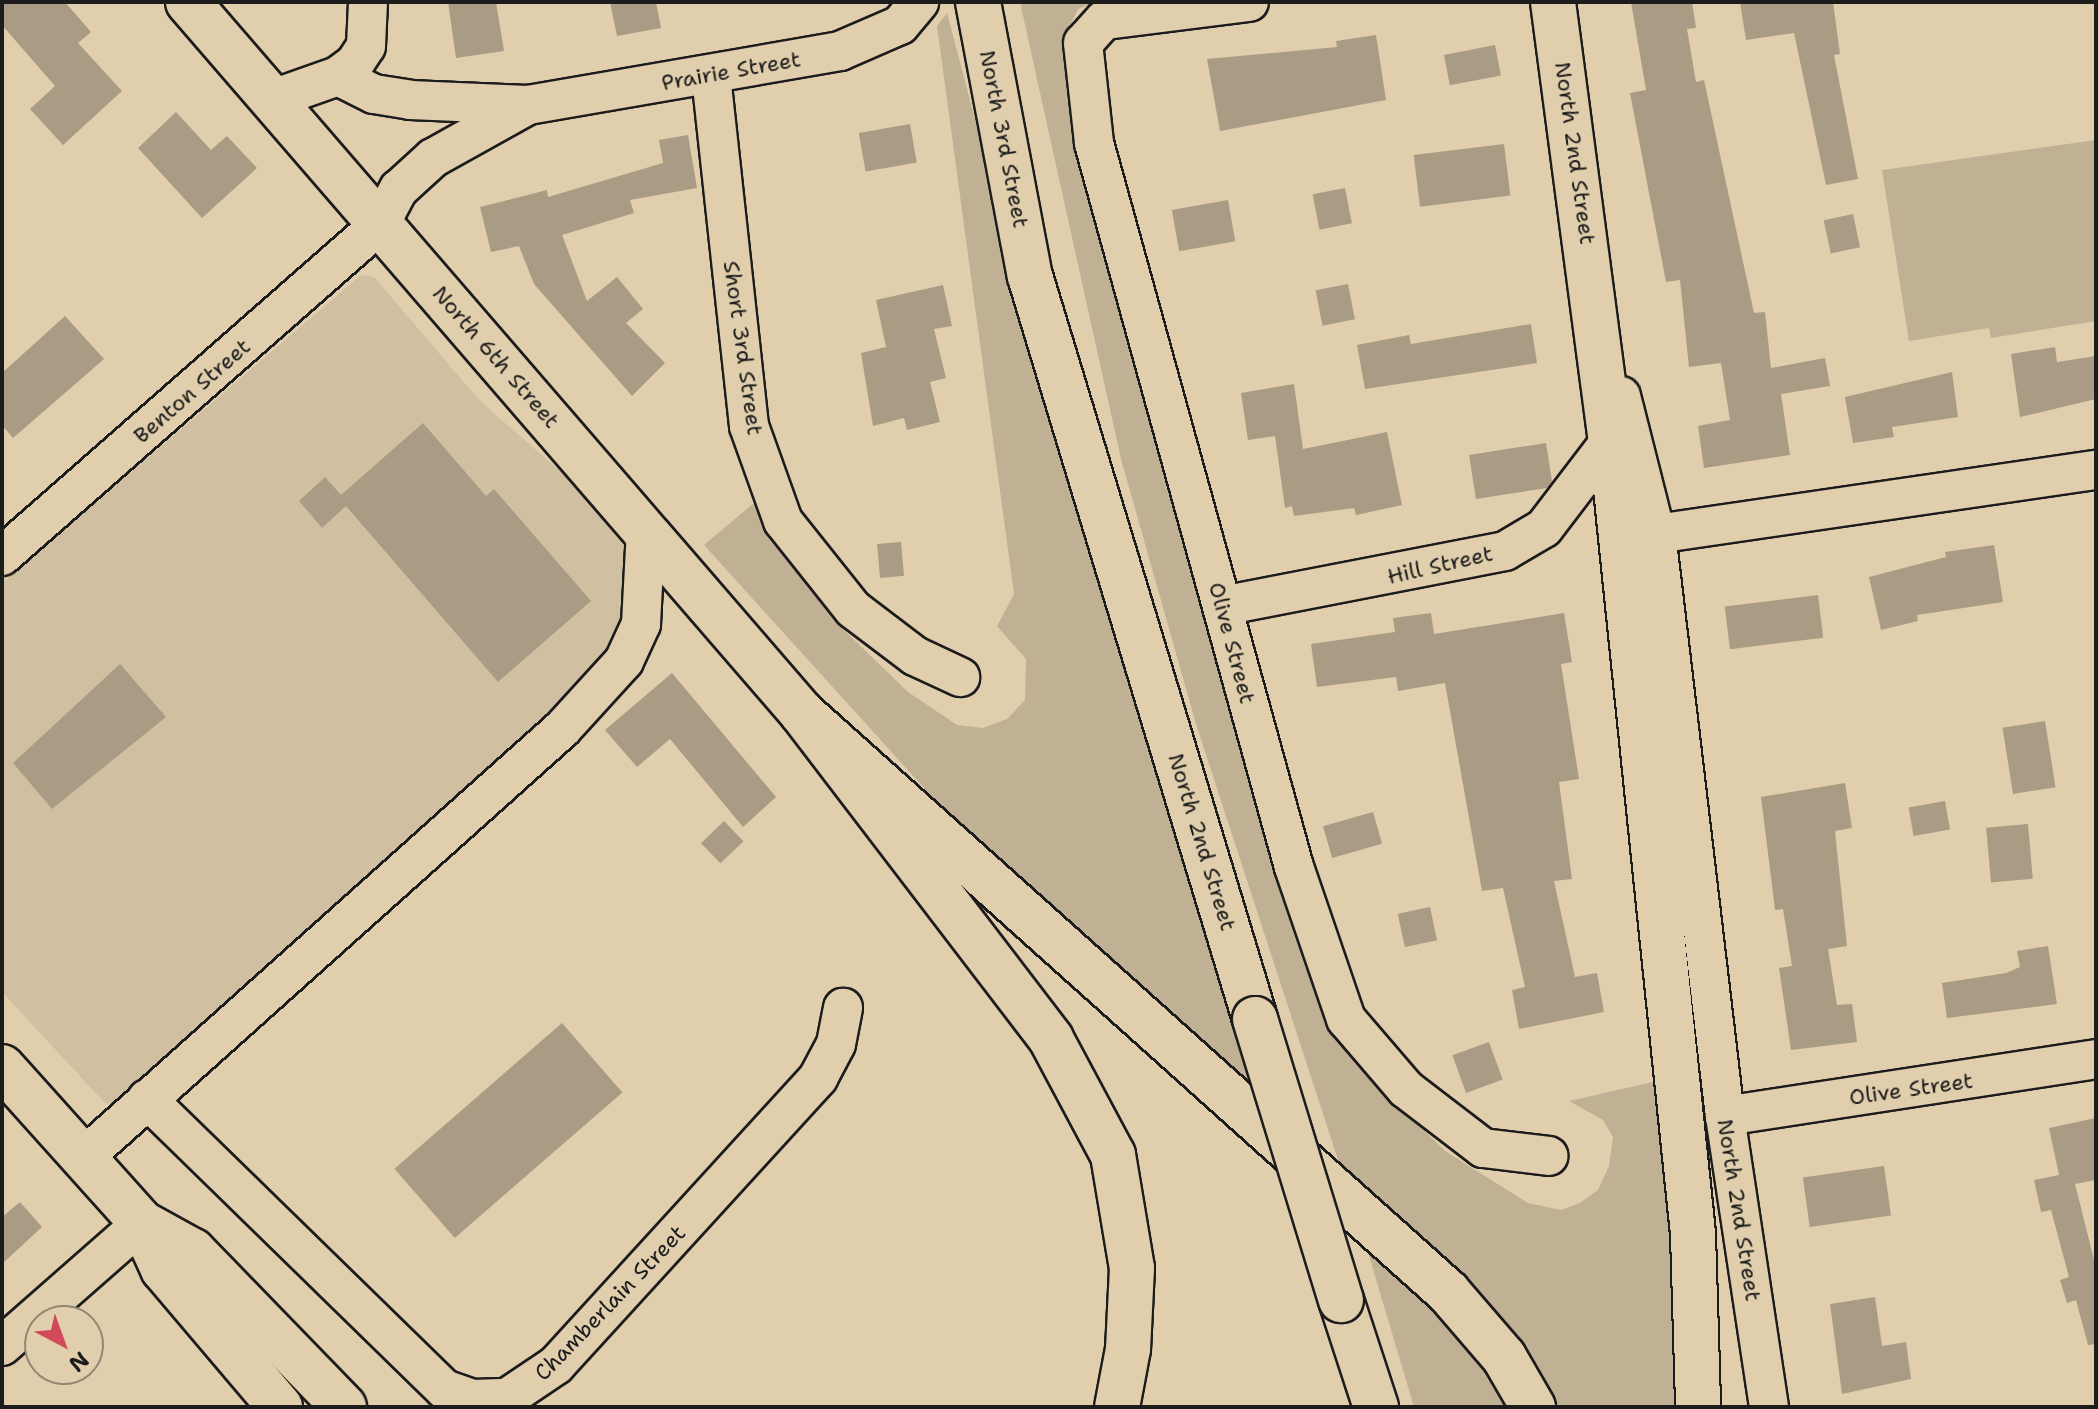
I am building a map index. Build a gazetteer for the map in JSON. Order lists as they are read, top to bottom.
{
  "streets": {
    "main road": ["North 3rd Street", "North 2nd Street", "North 6th Street"],
    "street": [
      "Prairie Street",
      "Short 3rd Street",
      "Benton Street",
      "Hill Street",
      "Olive Street",
      "Chamberlain Street"
    ]
  },
  "crossings": [
    ["Prairie Street", "Short 3rd Street"],
    ["Prairie Street", "North 6th Street"],
    ["Prairie Street", "Benton Street"],
    ["North 3rd Street", "North 2nd Street"],
    ["North 2nd Street", "Hill Street"],
    ["North 2nd Street", "Olive Street"],
    ["North 6th Street", "Benton Street"],
    ["Hill Street", "Olive Street"]
  ],
  "north": "bottom right"
}
